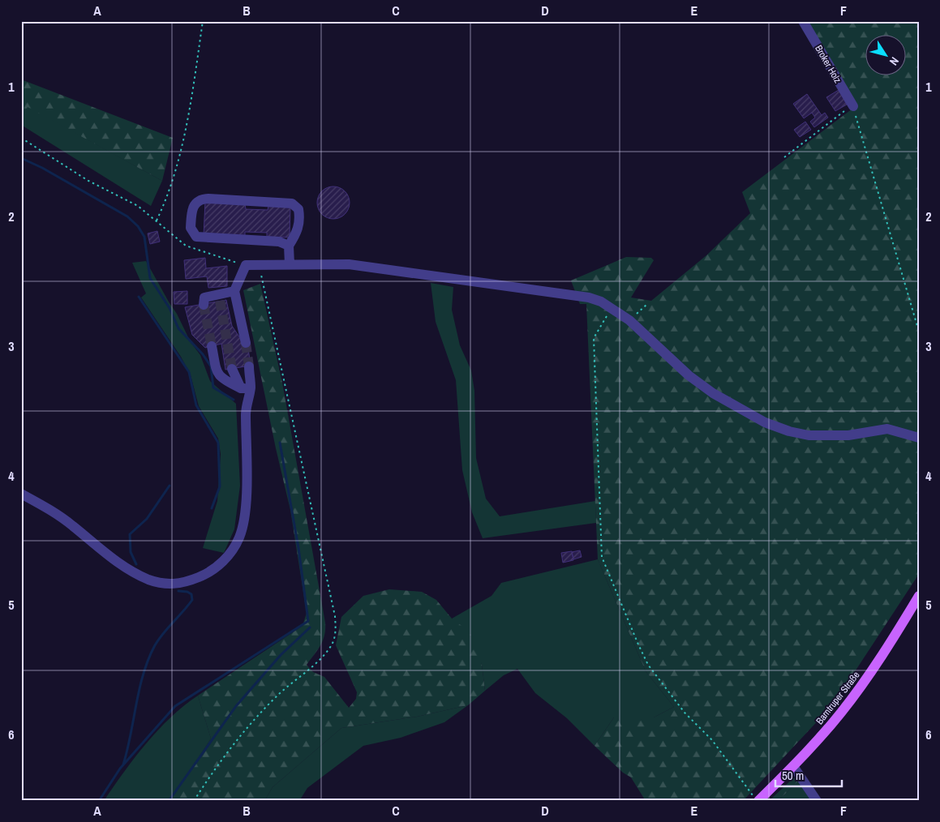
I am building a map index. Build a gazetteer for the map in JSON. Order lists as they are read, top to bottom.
{
  "streets": {
    "main road": ["Barntruper Straße"],
    "street": ["Broker Holz"]
  },
  "scale_bar": "50 m",
  "north": "bottom right",
  "grid": {
    "columns": [
      "A",
      "B",
      "C",
      "D",
      "E",
      "F"
    ],
    "rows": [
      "1",
      "2",
      "3",
      "4",
      "5",
      "6"
    ]
  }
}
